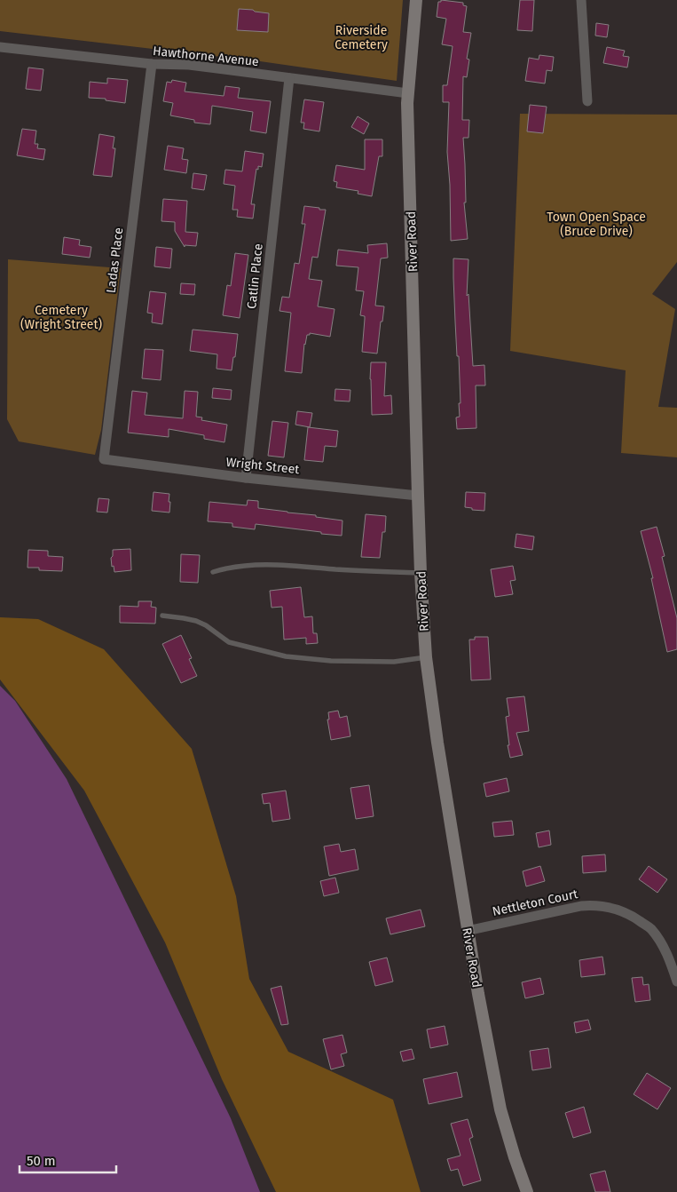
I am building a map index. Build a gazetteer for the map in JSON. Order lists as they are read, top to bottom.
{
  "streets": {
    "main road": ["River Road"],
    "street": [
      "Hawthorne Avenue",
      "Ladas Place",
      "Catlin Place",
      "Wright Street",
      "Nettleton Court"
    ]
  },
  "crossings": [
    ["Hawthorne Avenue", "River Road"],
    ["Hawthorne Avenue", "Ladas Place"],
    ["Hawthorne Avenue", "Catlin Place"],
    ["River Road", "Wright Street"],
    ["River Road", "Nettleton Court"],
    ["Ladas Place", "Wright Street"],
    ["Catlin Place", "Wright Street"]
  ],
  "parks": ["Riverside Cemetery", "Town Open Space (Bruce Drive)", "Cemetery (Wright Street)"],
  "scale_bar": "50 m"
}
